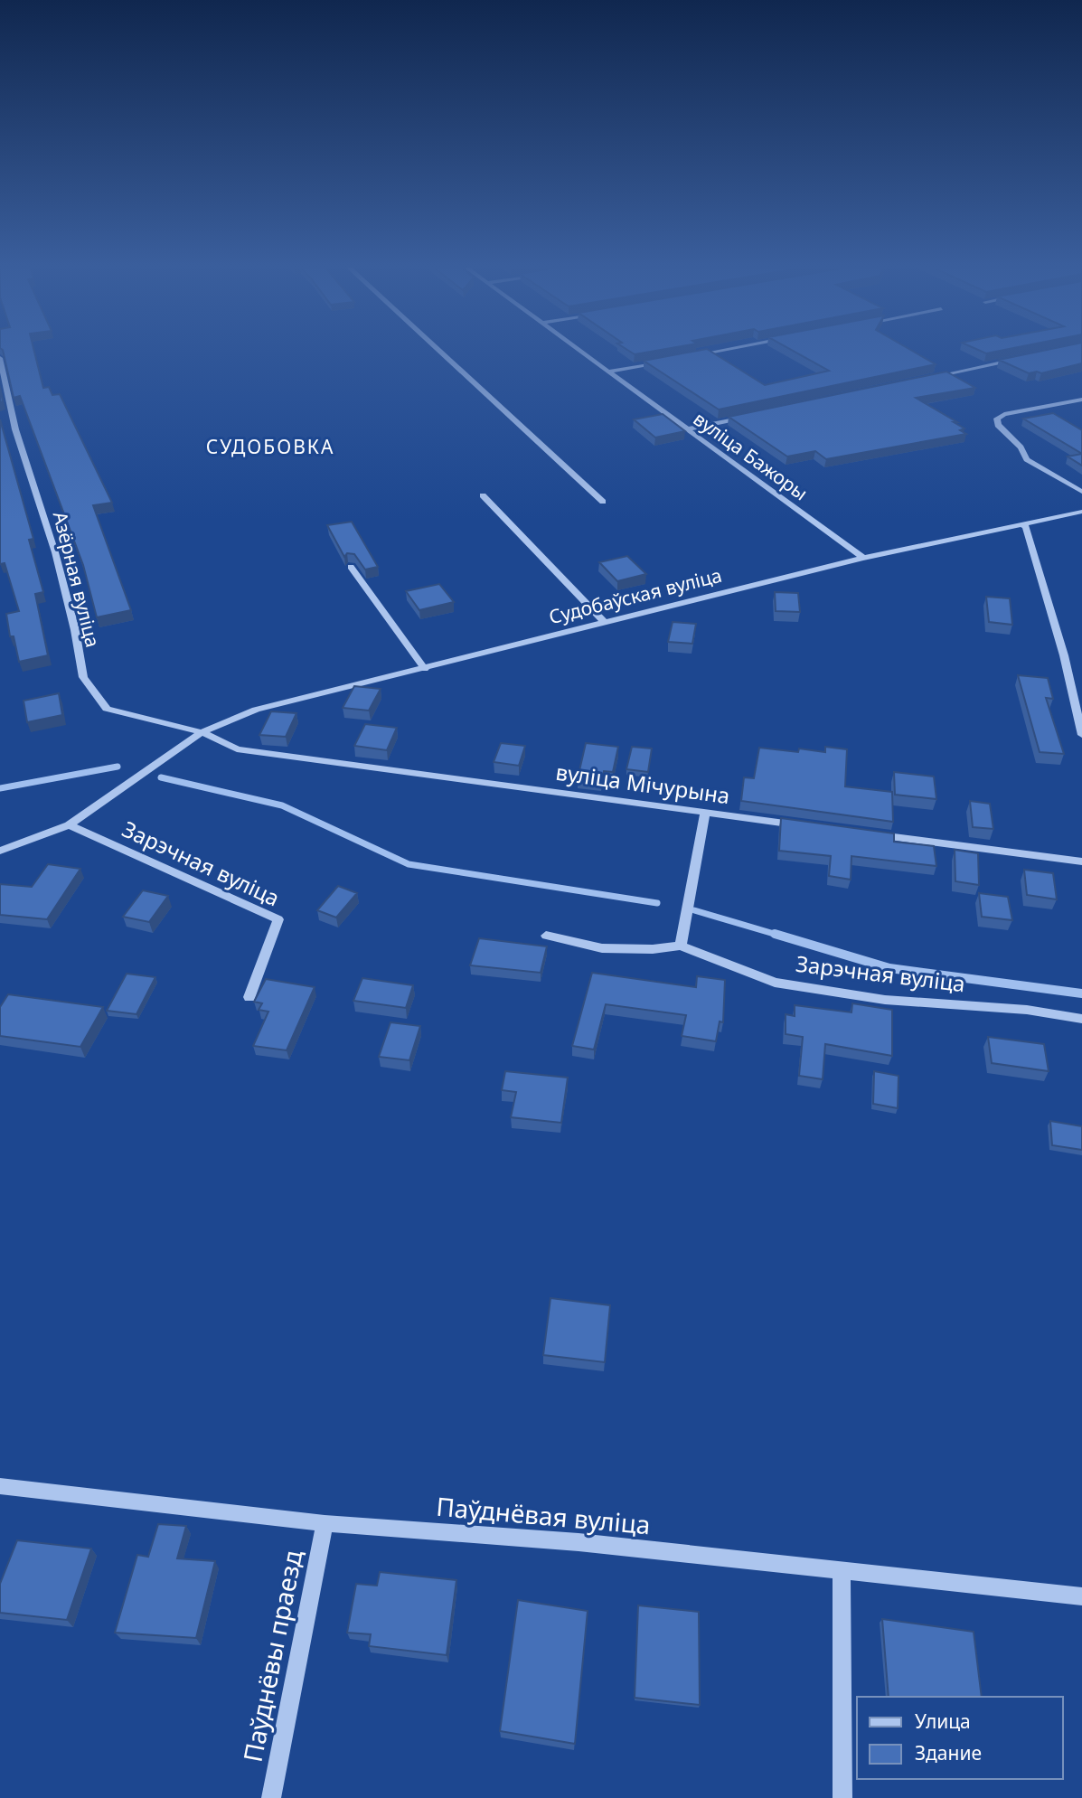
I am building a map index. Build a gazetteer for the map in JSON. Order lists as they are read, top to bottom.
{
  "streets": {
    "street": [
      "вуліца Бажоры",
      "Азёрная вуліца",
      "Судобаўская вуліца",
      "вуліца Мічурына",
      "Зарэчная вуліца",
      "Паўднёвая вуліца",
      "Паўднёвы праезд"
    ]
  },
  "crossings": [
    ["вуліца Бажоры", "Судобаўская вуліца"],
    ["Азёрная вуліца", "Судобаўская вуліца"],
    ["Азёрная вуліца", "вуліца Мічурына"],
    ["Азёрная вуліца", "Зарэчная вуліца"],
    ["Судобаўская вуліца", "вуліца Мічурына"],
    ["Судобаўская вуліца", "Зарэчная вуліца"],
    ["вуліца Мічурына", "Зарэчная вуліца"],
    ["Паўднёвая вуліца", "Паўднёвы праезд"]
  ],
  "districts": ["СУДОБОВКА"],
  "legend": ["Улица", "Здание"]
}
